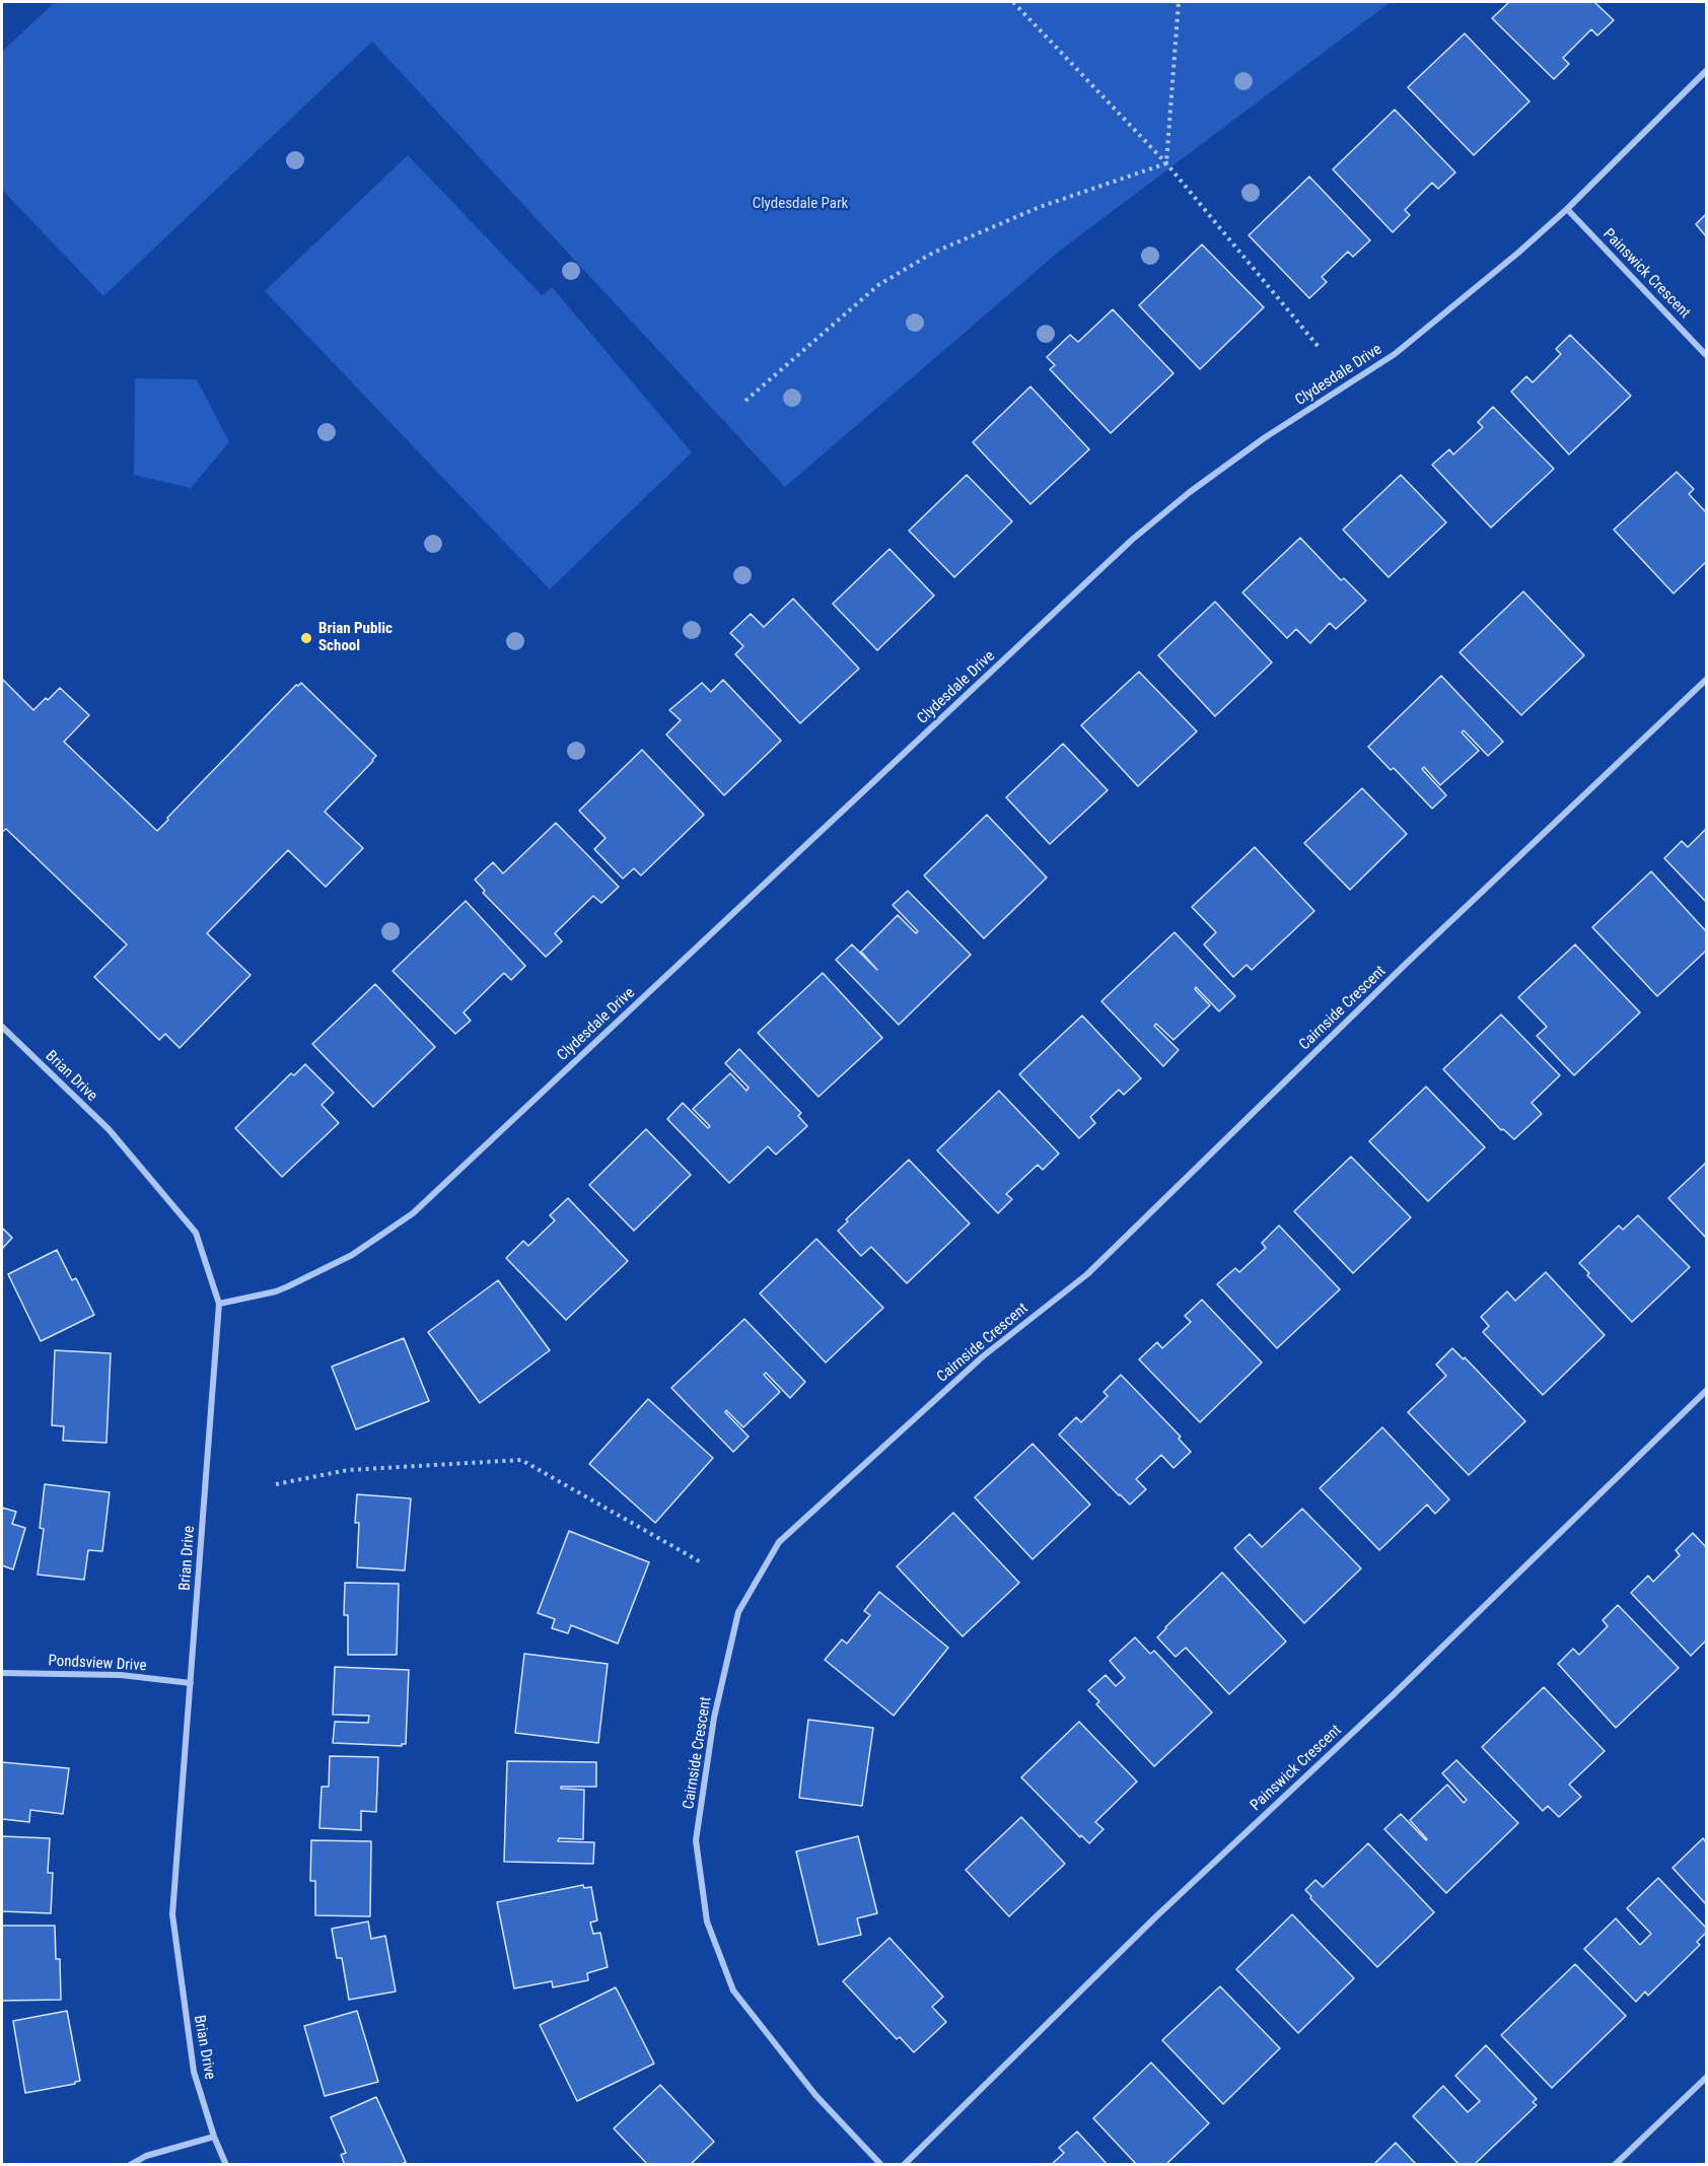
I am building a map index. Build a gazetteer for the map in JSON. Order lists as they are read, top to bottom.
{
  "streets": {
    "street": [
      "Painswick Crescent",
      "Clydesdale Drive",
      "Cairnside Crescent",
      "Brian Drive",
      "Pondsview Drive"
    ]
  },
  "crossings": [
    ["Painswick Crescent", "Clydesdale Drive"],
    ["Clydesdale Drive", "Brian Drive"],
    ["Brian Drive", "Pondsview Drive"]
  ],
  "parks": ["Clydesdale Park"],
  "places": ["Brian Public School"]
}
